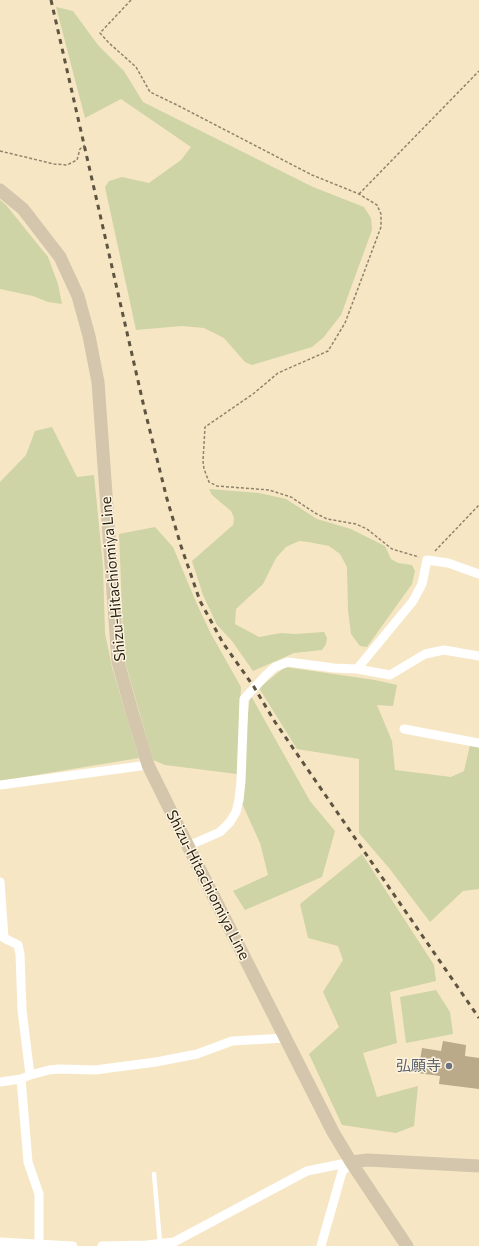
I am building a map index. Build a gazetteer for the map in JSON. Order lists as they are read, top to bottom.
{
  "streets": {
    "main road": ["Shizu-Hitachiomiya Line"]
  },
  "places": ["弘願寺"]
}
